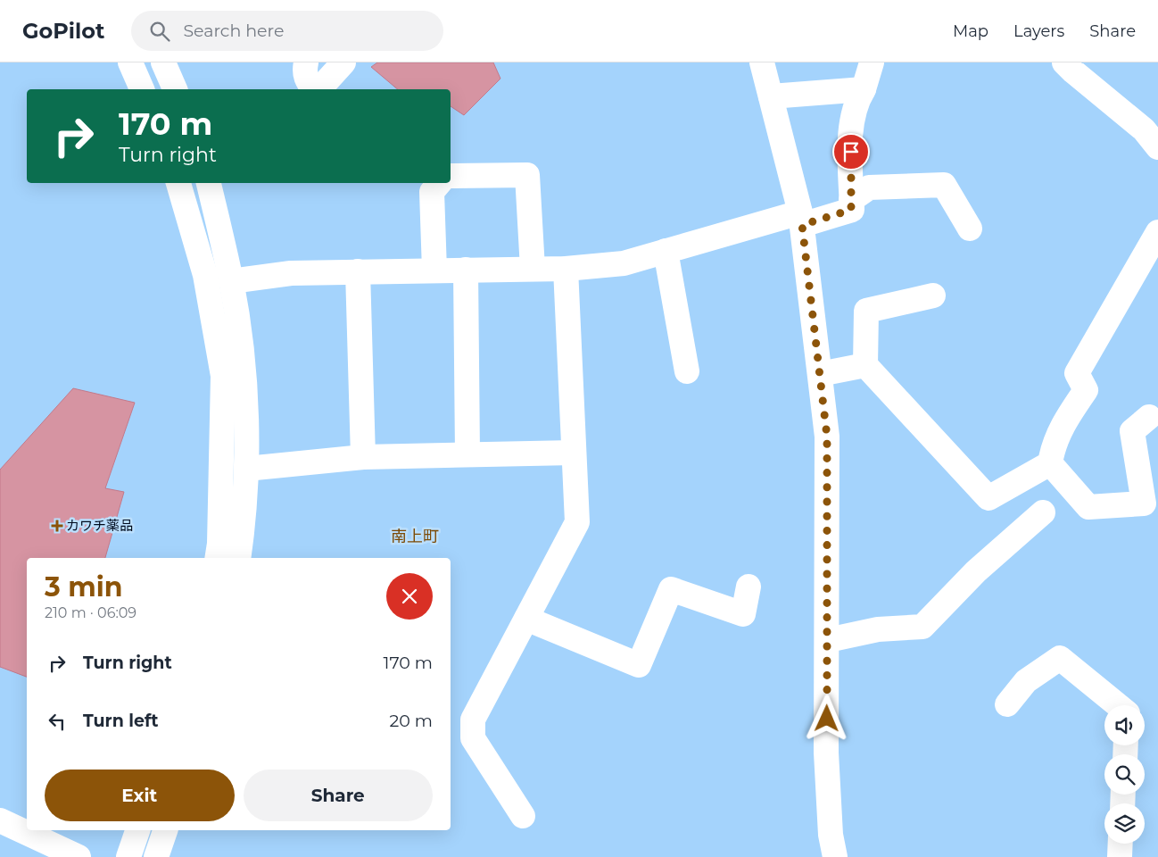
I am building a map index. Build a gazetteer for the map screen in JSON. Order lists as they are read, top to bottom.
{
  "districts": ["南上町"],
  "places": {
    "health": ["カワチ薬品"]
  },
  "page": {
    "header": "GoPilot",
    "search": "Search here",
    "nav": ["Map", "Layers", "Share"],
    "turn": ["170 m", "Turn right"],
    "heading": ["3 min", "210 m · 06:09"],
    "list": [
      {
        "name": "Turn right",
        "value": "170 m"
      },
      {
        "name": "Turn left",
        "value": "20 m"
      }
    ],
    "buttons": ["Exit", "Share"]
  }
}
